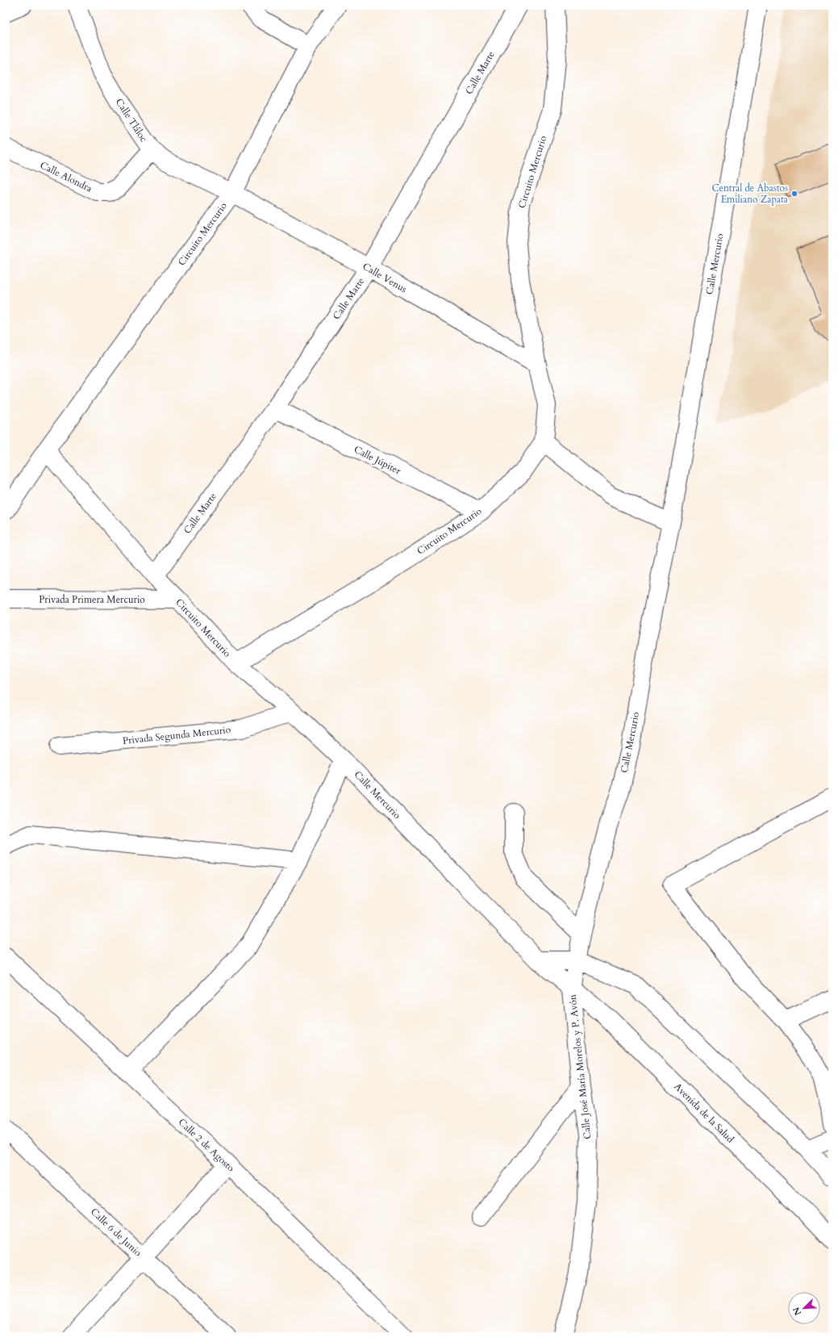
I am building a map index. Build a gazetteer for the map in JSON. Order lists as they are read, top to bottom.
{
  "streets": {
    "street": [
      "Calle Marte",
      "Calle Tláloc",
      "Circuito Mercurio",
      "Calle Alondra",
      "Calle Mercurio",
      "Calle Venus",
      "Calle Júpiter",
      "Privada Primera Mercurio",
      "Privada Segunda Mercurio",
      "Calle José María Morelos y P. Avón",
      "Avenida de la Salud",
      "Calle 2 de Agosto",
      "Calle 6 de Junio"
    ]
  },
  "crossings": [
    ["Calle Marte", "Circuito Mercurio"],
    ["Calle Marte", "Calle Venus"],
    ["Calle Marte", "Calle Júpiter"],
    ["Calle Tláloc", "Circuito Mercurio"],
    ["Calle Tláloc", "Calle Alondra"],
    ["Calle Tláloc", "Calle Venus"],
    ["Circuito Mercurio", "Calle Mercurio"],
    ["Circuito Mercurio", "Calle Venus"],
    ["Circuito Mercurio", "Calle Júpiter"],
    ["Circuito Mercurio", "Privada Primera Mercurio"],
    ["Calle Mercurio", "Privada Segunda Mercurio"],
    ["Calle Mercurio", "Calle José María Morelos y P. Avón"],
    ["Calle Mercurio", "Avenida de la Salud"],
    ["Calle José María Morelos y P. Avón", "Avenida de la Salud"]
  ],
  "places": ["Central de Abastos Emiliano Zapata"],
  "north": "bottom left"
}
